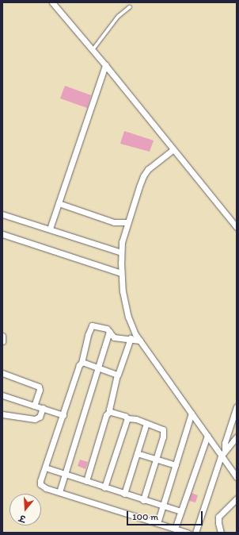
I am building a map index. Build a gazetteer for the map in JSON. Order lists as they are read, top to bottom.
{
  "scale_bar": "100 m",
  "north": "bottom"
}
